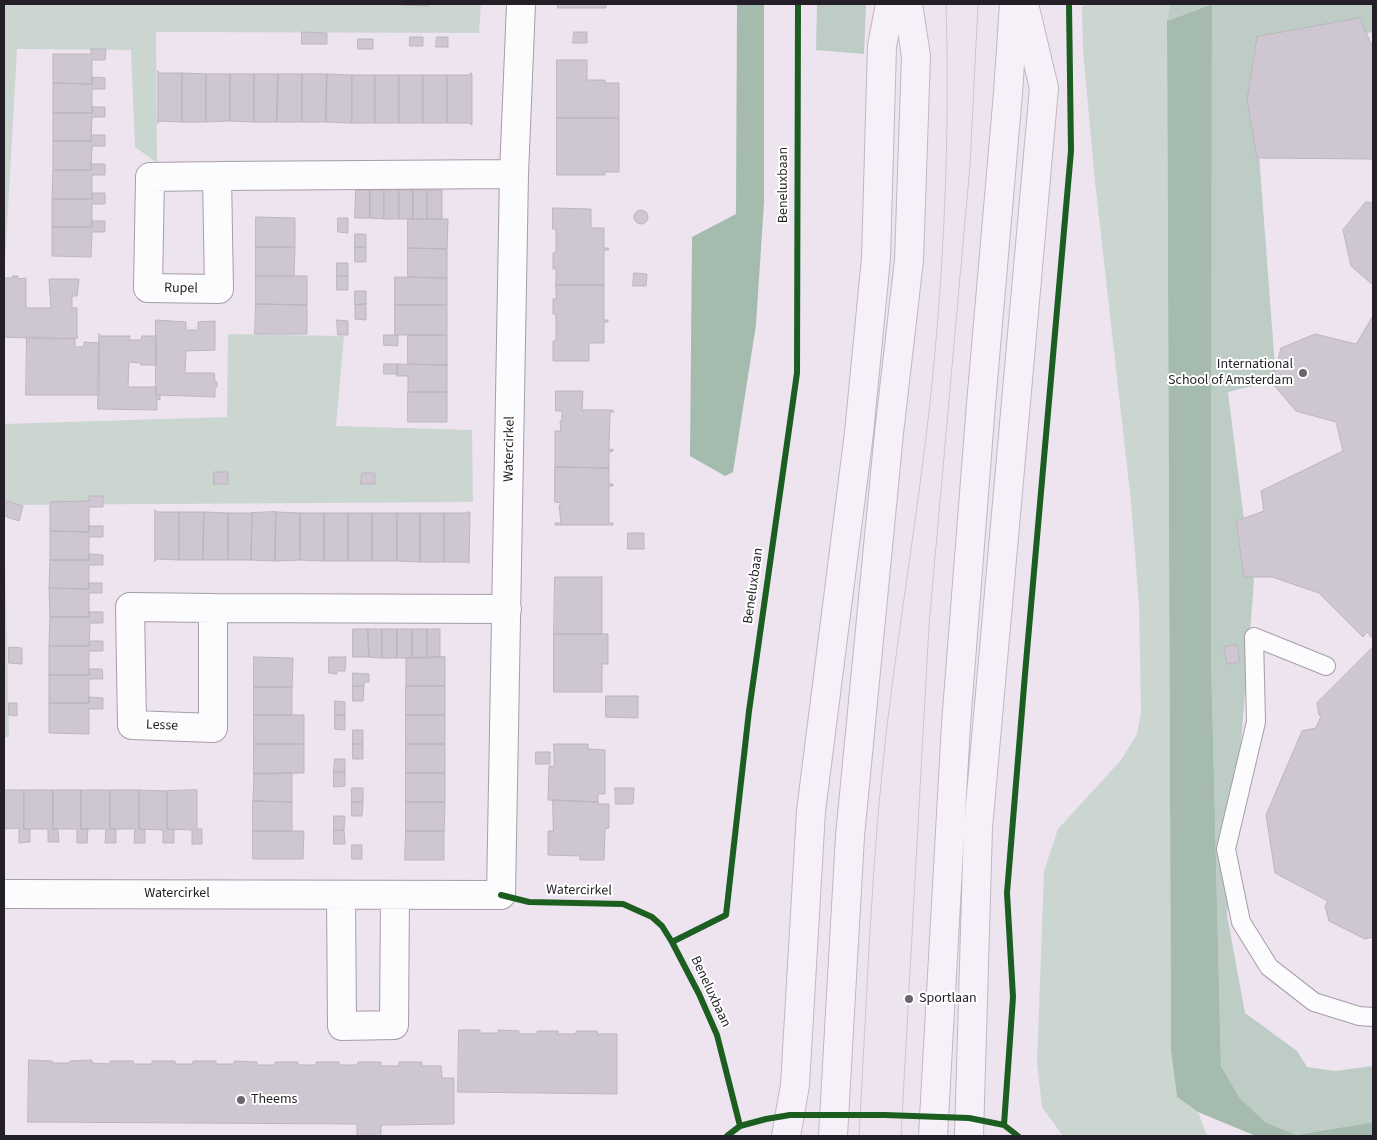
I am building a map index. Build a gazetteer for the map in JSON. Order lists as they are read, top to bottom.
{
  "streets": {
    "street": ["Rupel", "Watercirkel", "Lesse"],
    "cycle path": ["Beneluxbaan"]
  },
  "crossings": [
    ["Rupel", "Watercirkel"],
    ["Watercirkel", "Lesse"]
  ],
  "places": ["International School of Amsterdam", "Sportlaan", "Theems"]
}
